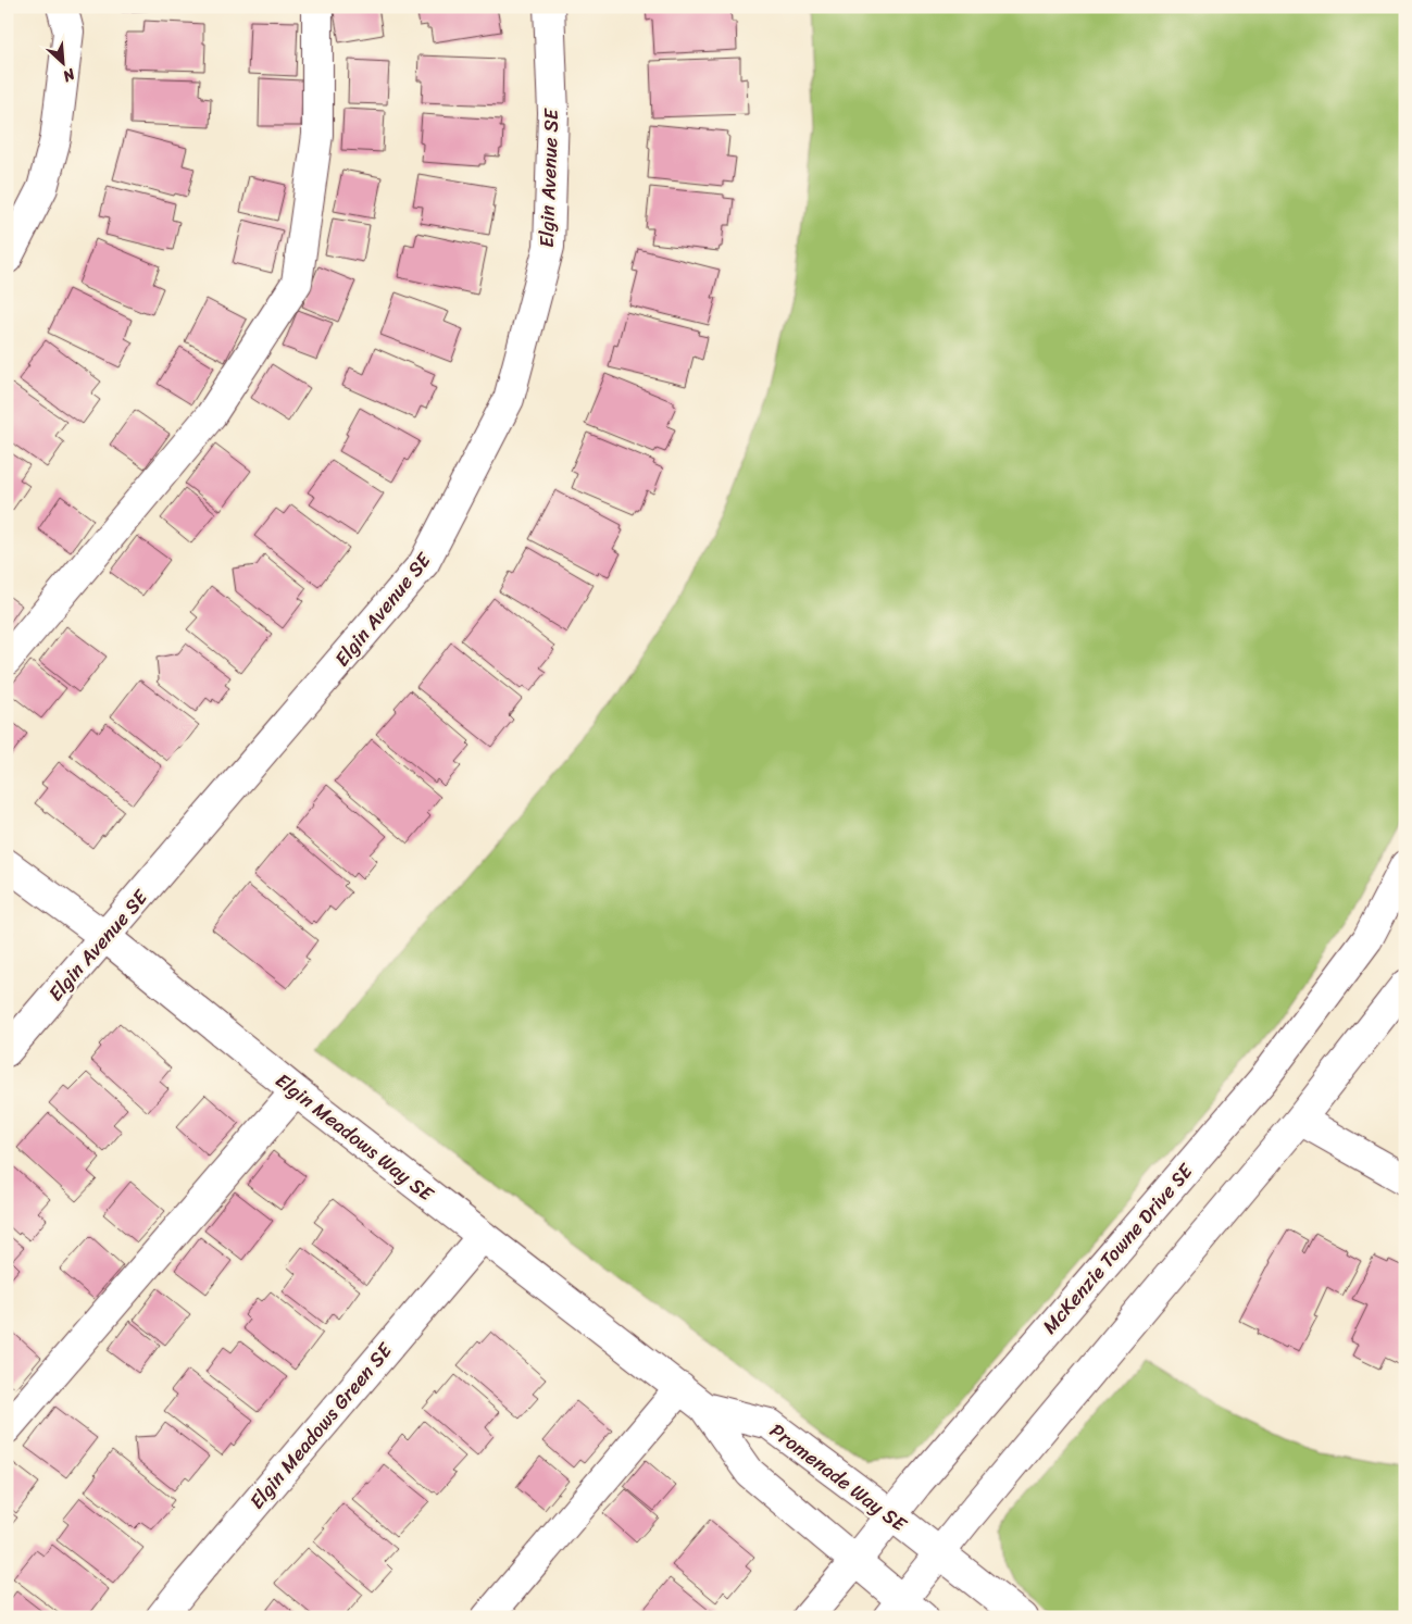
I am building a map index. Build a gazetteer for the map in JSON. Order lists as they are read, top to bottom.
{
  "streets": {
    "street": [
      "Elgin Avenue SE",
      "Elgin Meadows Way SE",
      "McKenzie Towne Drive SE",
      "Elgin Meadows Green SE",
      "Promenade Way SE"
    ]
  },
  "crossings": [
    ["Elgin Avenue SE", "Elgin Meadows Way SE"],
    ["Elgin Meadows Way SE", "Elgin Meadows Green SE"],
    ["Elgin Meadows Way SE", "Promenade Way SE"],
    ["McKenzie Towne Drive SE", "Promenade Way SE"]
  ],
  "north": "bottom right"
}
